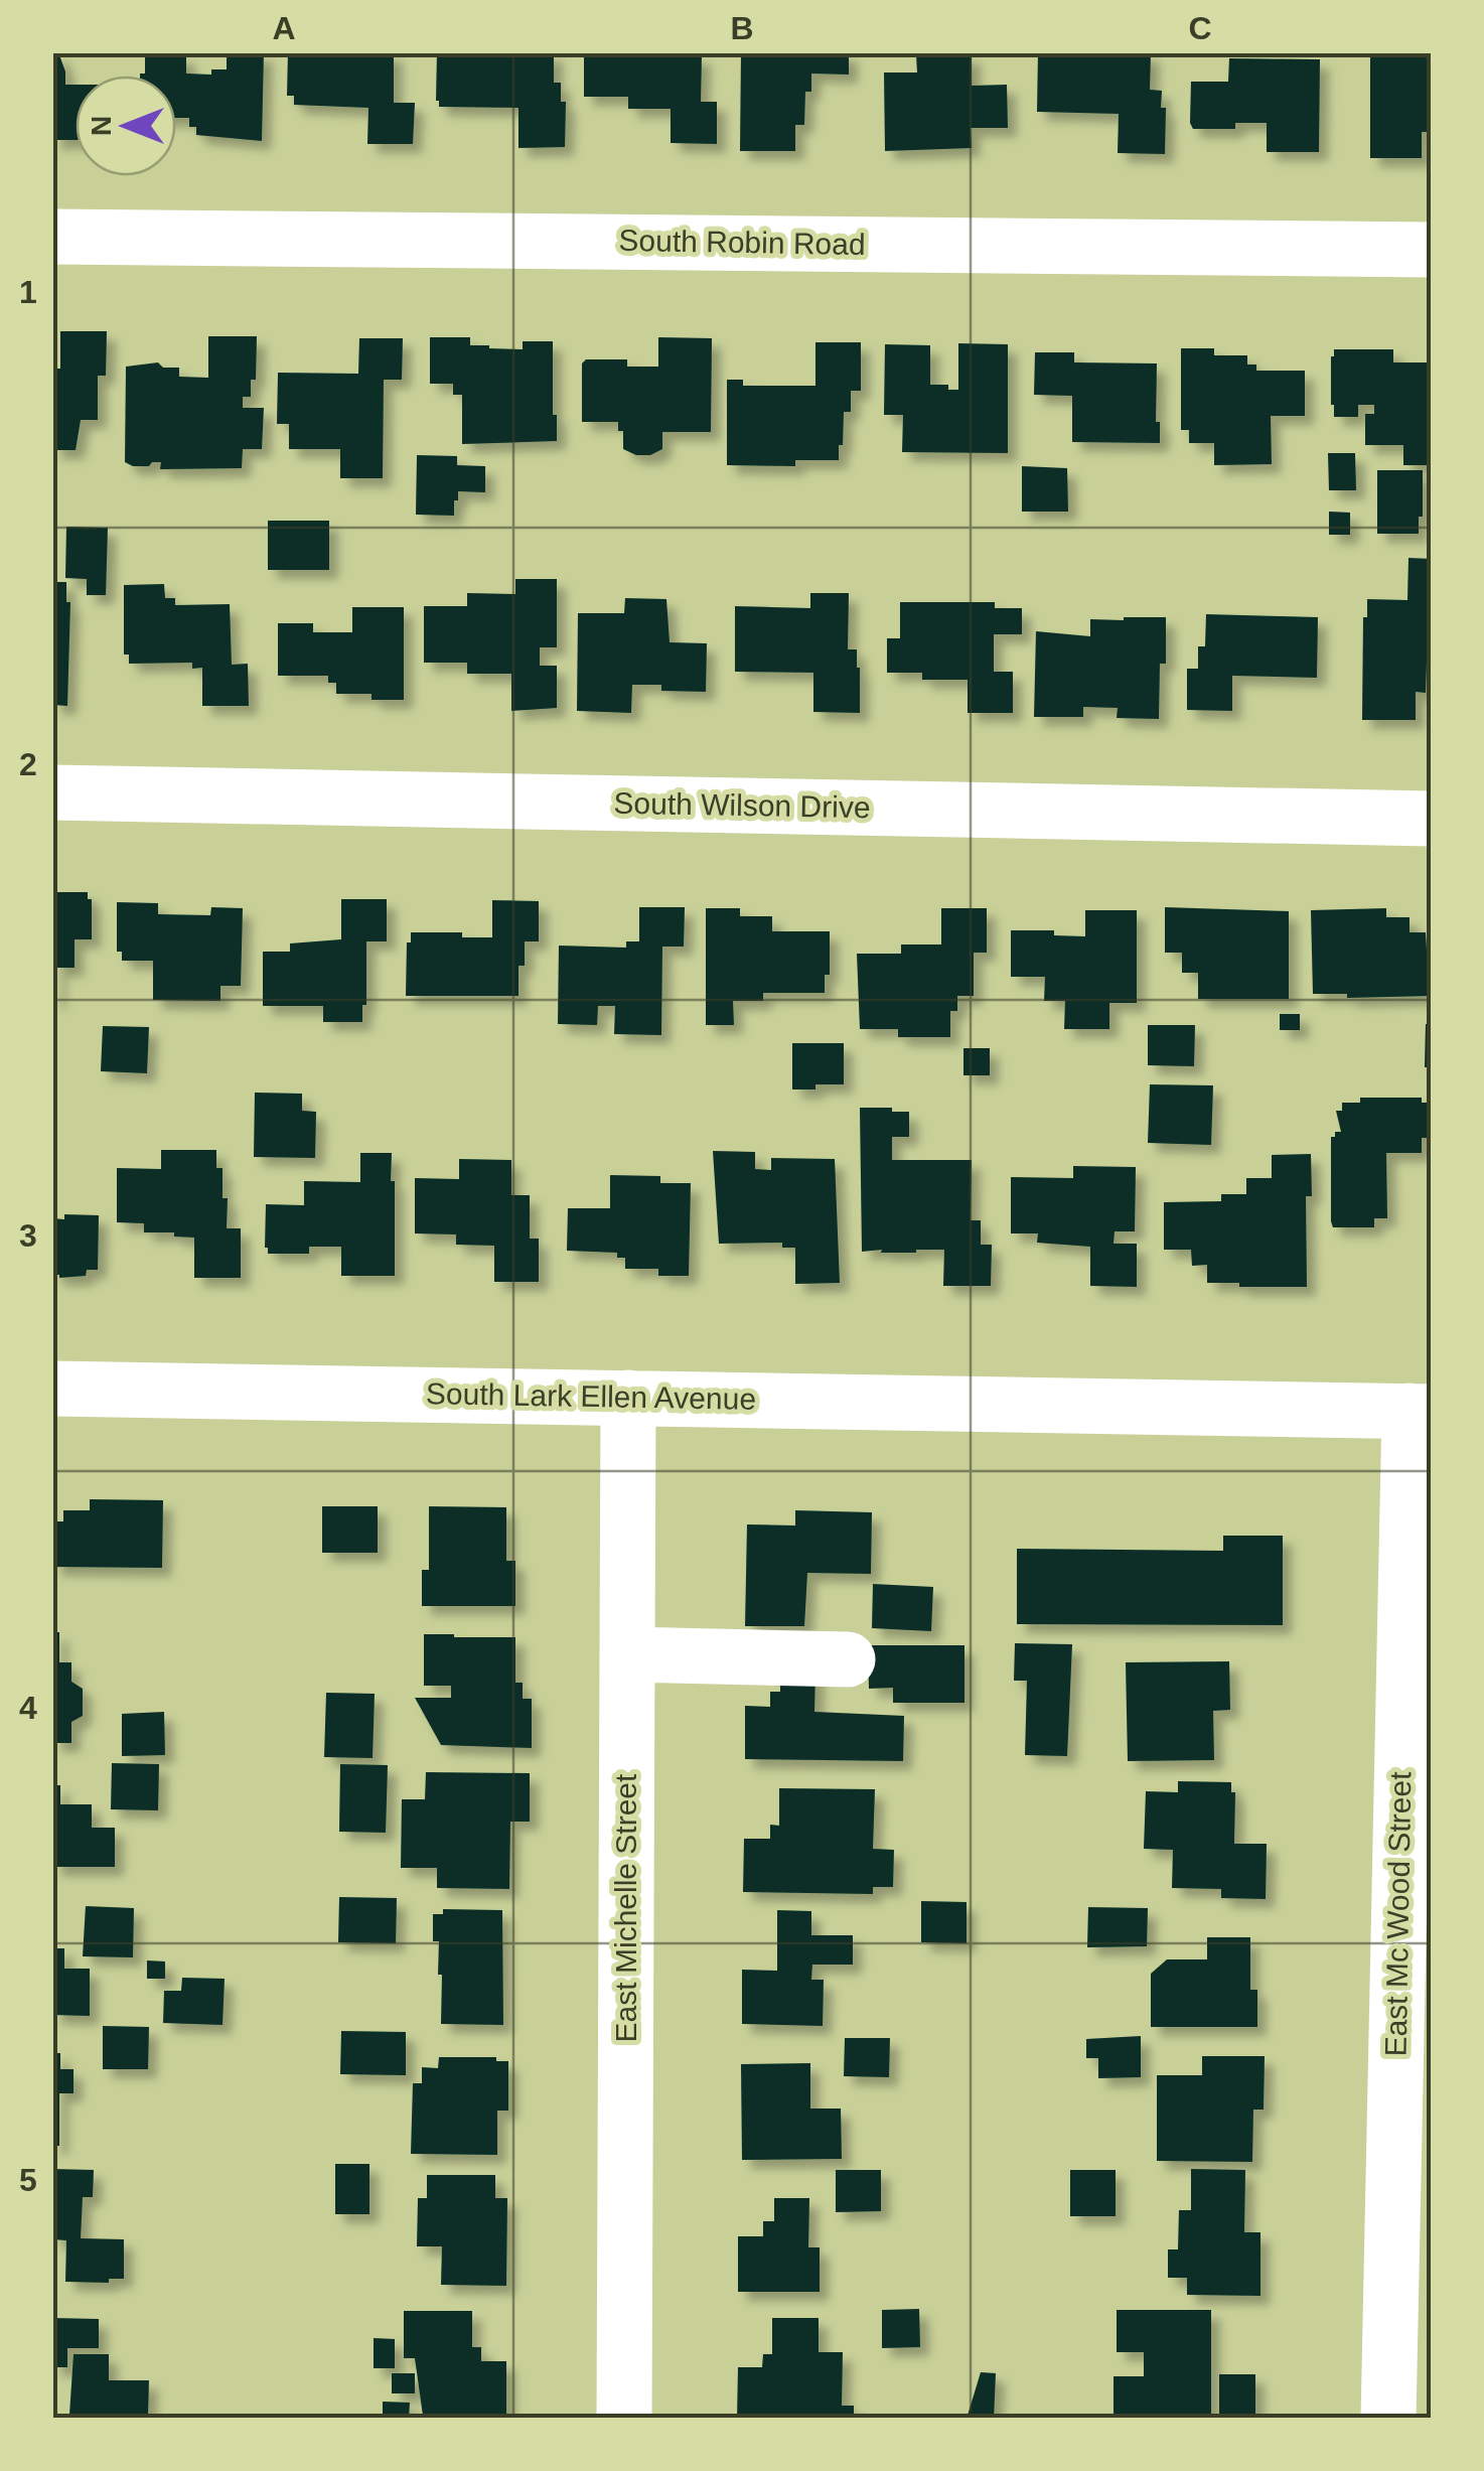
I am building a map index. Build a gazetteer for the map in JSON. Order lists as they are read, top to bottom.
{
  "streets": {
    "street": [
      "South Robin Road",
      "South Wilson Drive",
      "South Lark Ellen Avenue",
      "East Michelle Street",
      "East Mc Wood Street"
    ]
  },
  "crossings": [
    ["South Lark Ellen Avenue", "East Michelle Street"],
    ["South Lark Ellen Avenue", "East Mc Wood Street"]
  ],
  "north": "left",
  "grid": {
    "columns": ["A", "B", "C"],
    "rows": [
      "1",
      "2",
      "3",
      "4",
      "5"
    ]
  }
}
